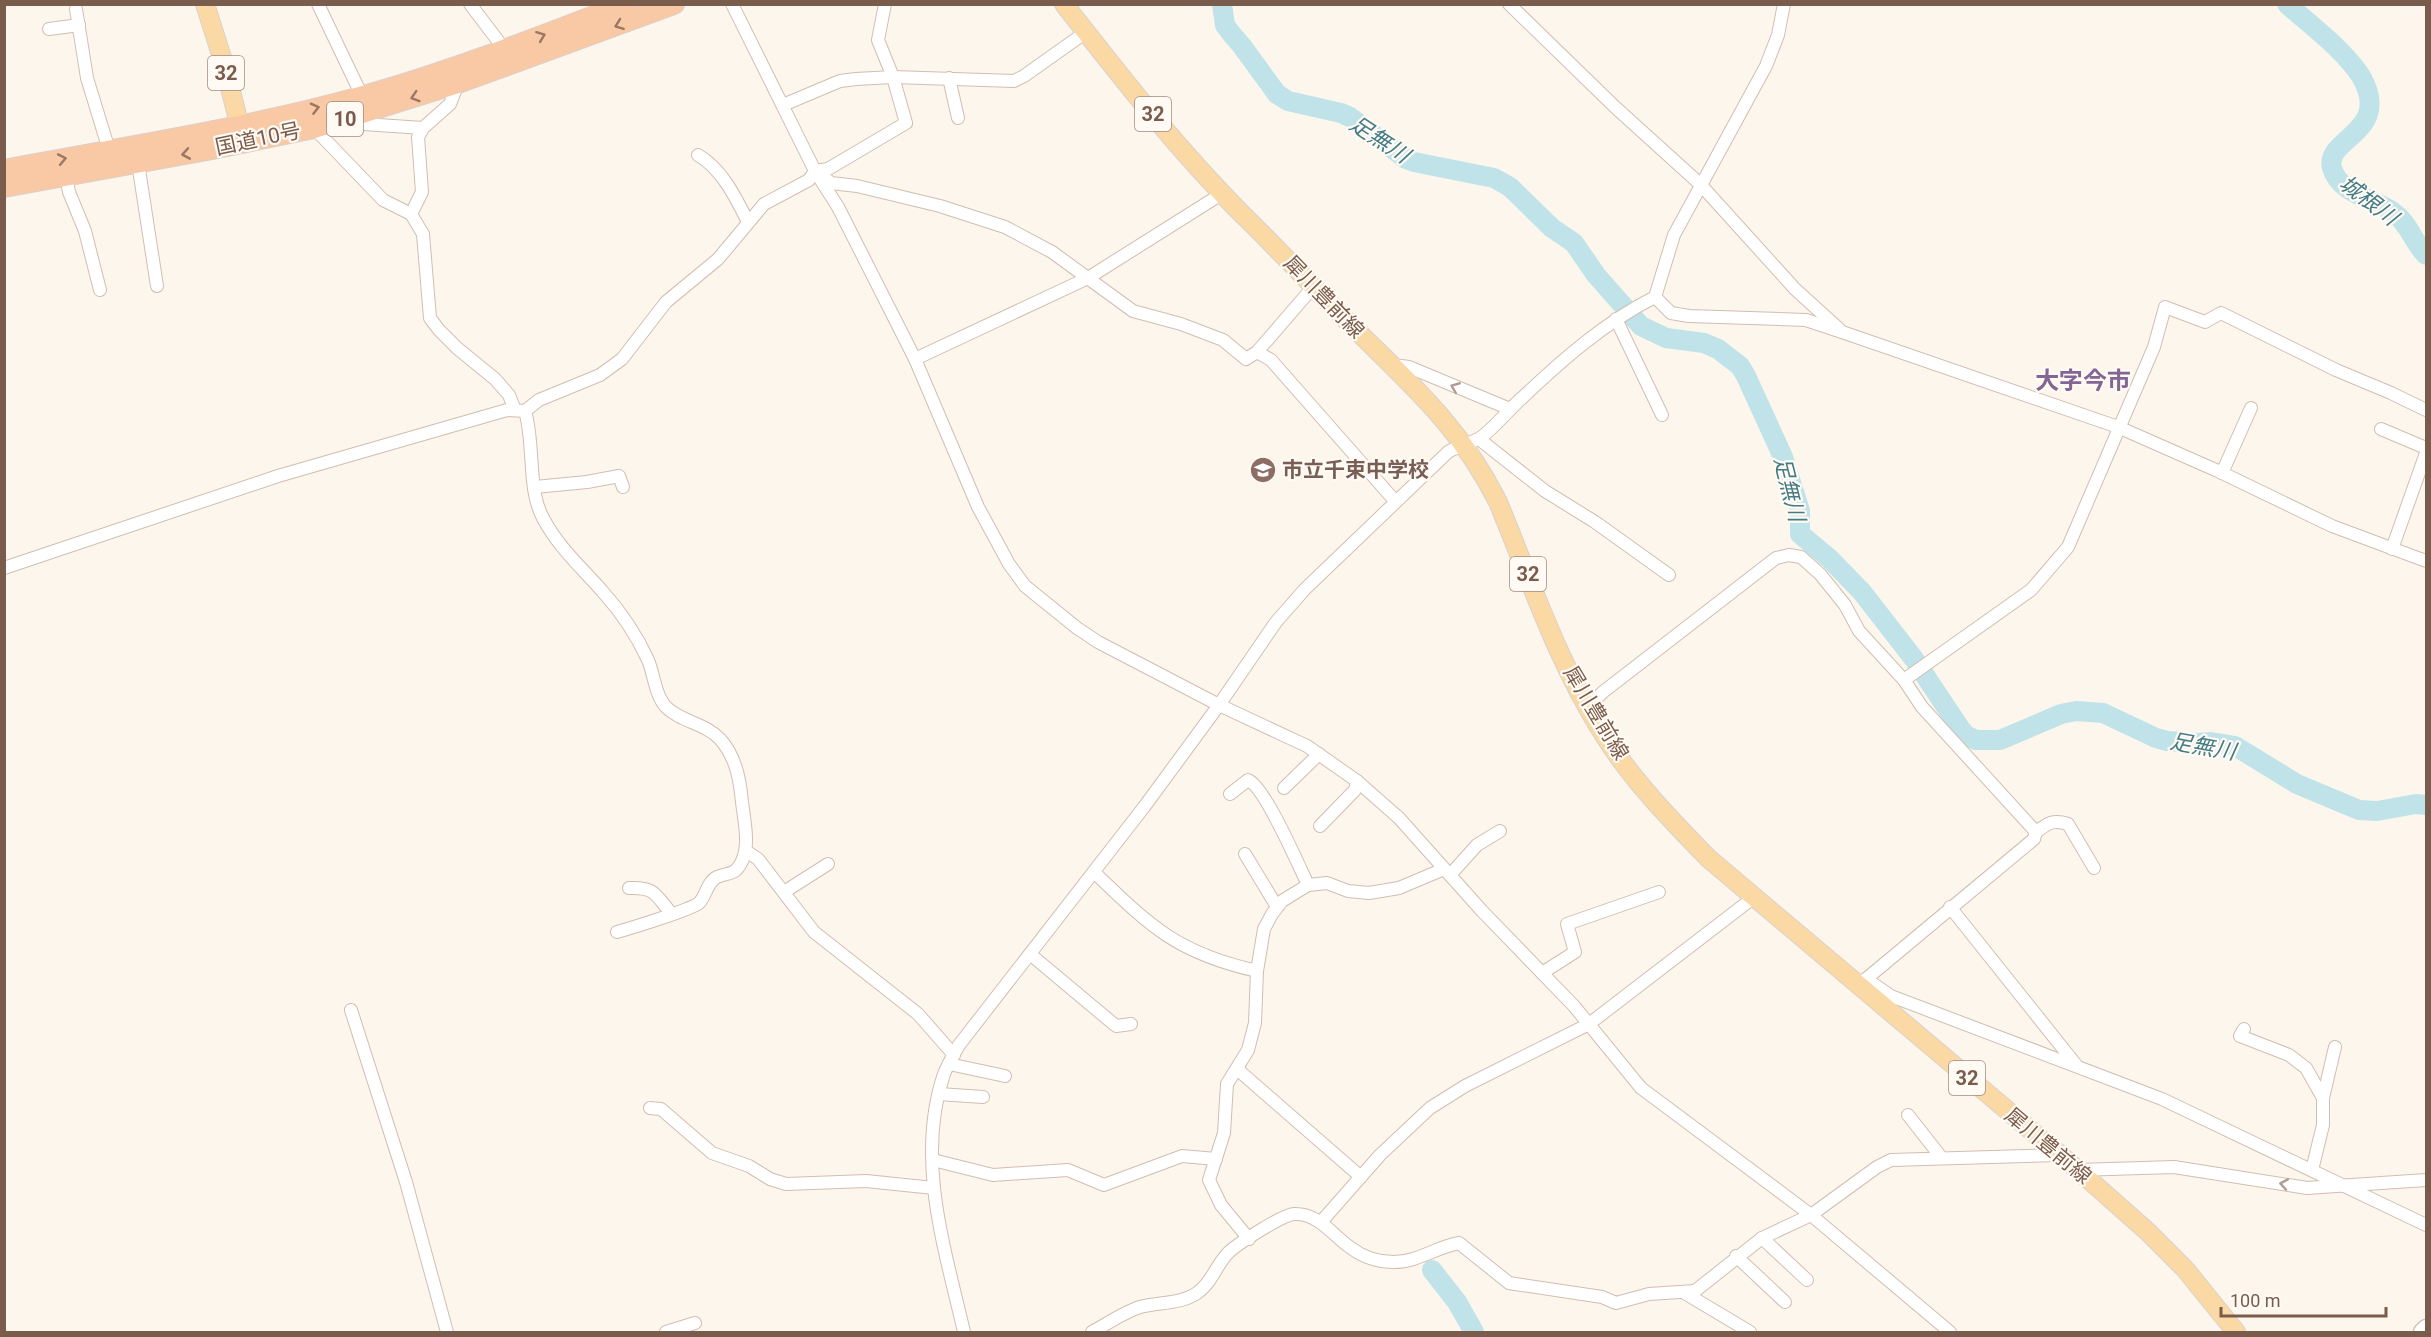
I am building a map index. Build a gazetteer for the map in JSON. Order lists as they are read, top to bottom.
{
  "streets": {
    "highway": ["10", "国道10号"],
    "main road": ["32", "犀川豊前線"]
  },
  "crossings": [
    ["32", "国道10号"]
  ],
  "districts": ["大字今市"],
  "water": ["足無川", "城根川"],
  "places": {
    "school or university": ["市立千束中学校"]
  },
  "scale_bar": "100 m"
}
